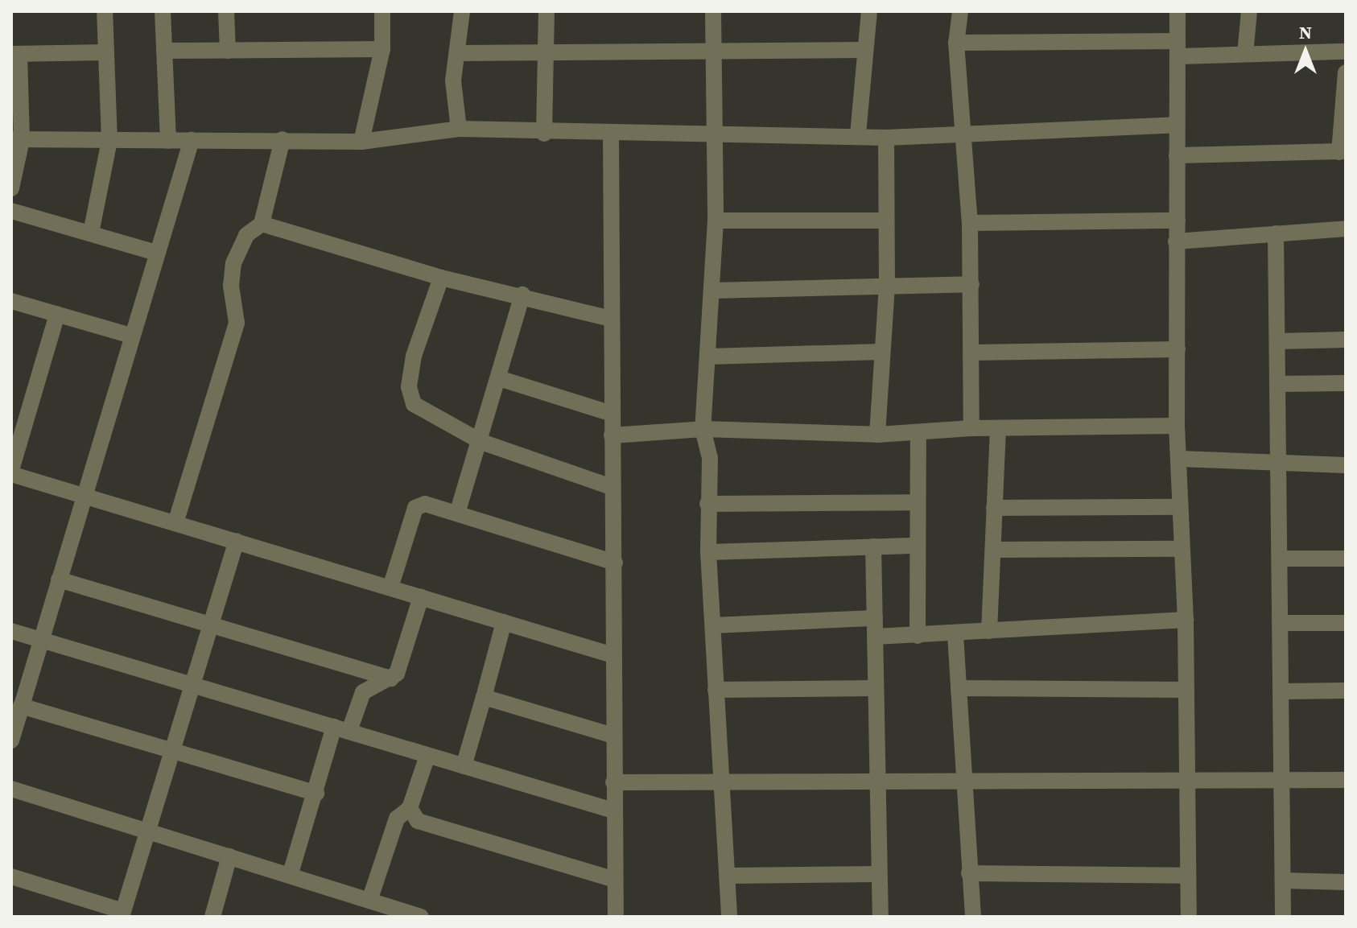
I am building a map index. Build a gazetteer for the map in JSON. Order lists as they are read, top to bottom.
{
  "north": "top"
}
